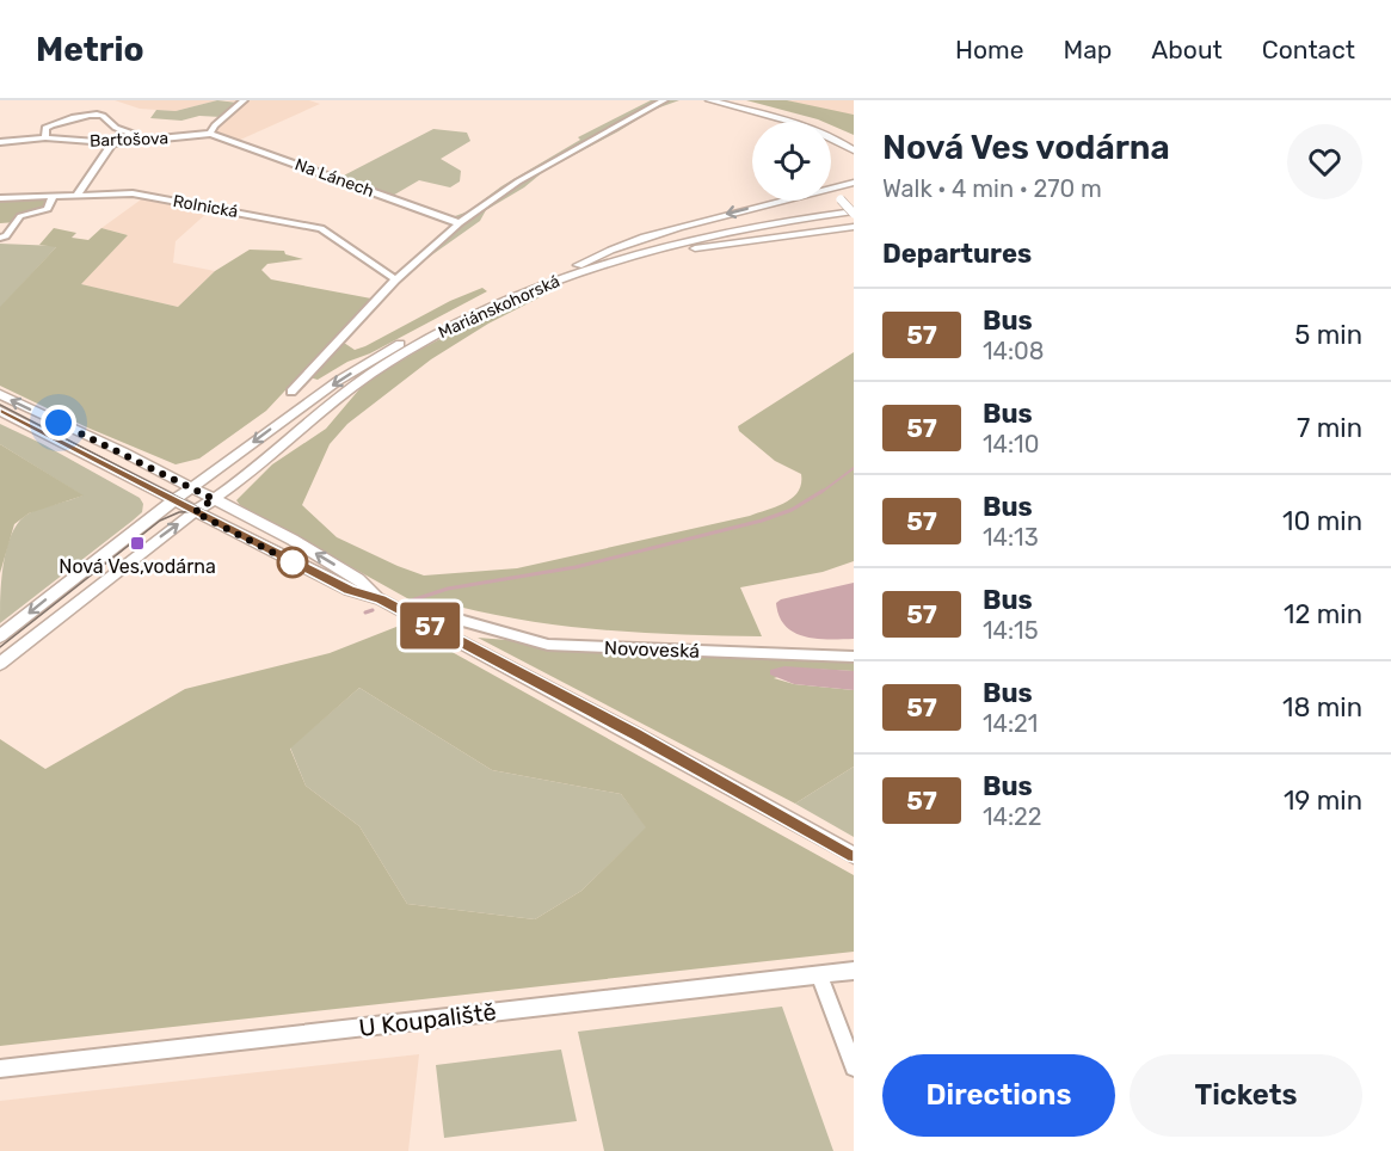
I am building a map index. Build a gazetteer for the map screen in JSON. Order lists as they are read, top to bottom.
{
  "streets": {
    "main road": ["Mariánskohorská"],
    "street": [
      "Bartošova",
      "Na Lánech",
      "Rolnická",
      "Novoveská",
      "U Koupaliště"
    ]
  },
  "crossings": [
    ["Bartošova", "Na Lánech"]
  ],
  "places": {
    "transit": ["Nová Ves,vodárna"]
  },
  "lines": ["bus line 57"],
  "page": {
    "header": "Metrio",
    "nav": [
      "Home",
      "Map",
      "About",
      "Contact"
    ],
    "on_map": "57",
    "heading": [
      ["Nová Ves vodárna", "Walk · 4 min · 270 m"],
      "Departures"
    ],
    "list": [
      {
        "mark": "57",
        "name": "Bus",
        "note": "14:08",
        "value": "5 min"
      },
      {
        "mark": "57",
        "name": "Bus",
        "note": "14:10",
        "value": "7 min"
      },
      {
        "mark": "57",
        "name": "Bus",
        "note": "14:13",
        "value": "10 min"
      },
      {
        "mark": "57",
        "name": "Bus",
        "note": "14:15",
        "value": "12 min"
      },
      {
        "mark": "57",
        "name": "Bus",
        "note": "14:21",
        "value": "18 min"
      },
      {
        "mark": "57",
        "name": "Bus",
        "note": "14:22",
        "value": "19 min"
      }
    ],
    "buttons": ["Directions", "Tickets"]
  }
}
